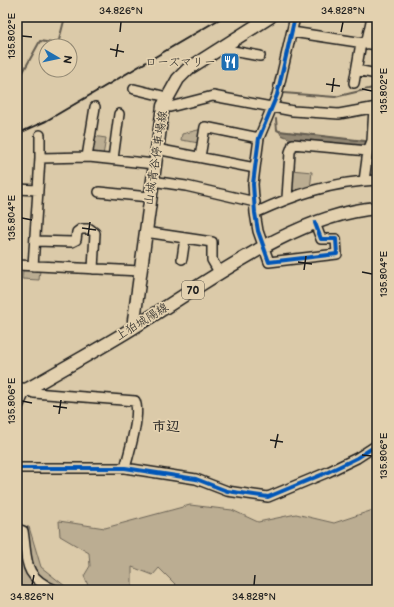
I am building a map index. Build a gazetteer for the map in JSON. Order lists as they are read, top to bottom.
{
  "streets": {
    "main road": ["山城青谷停車場線", "70", "上狛城陽線"]
  },
  "crossings": [
    ["山城青谷停車場線", "上狛城陽線"]
  ],
  "districts": ["市辺"],
  "places": {
    "restaurant": ["ローズマリー"]
  },
  "north": "right",
  "coordinates": [
    "34.826°N",
    "34.828°N",
    "135.802°E",
    "135.804°E",
    "135.806°E"
  ]
}
